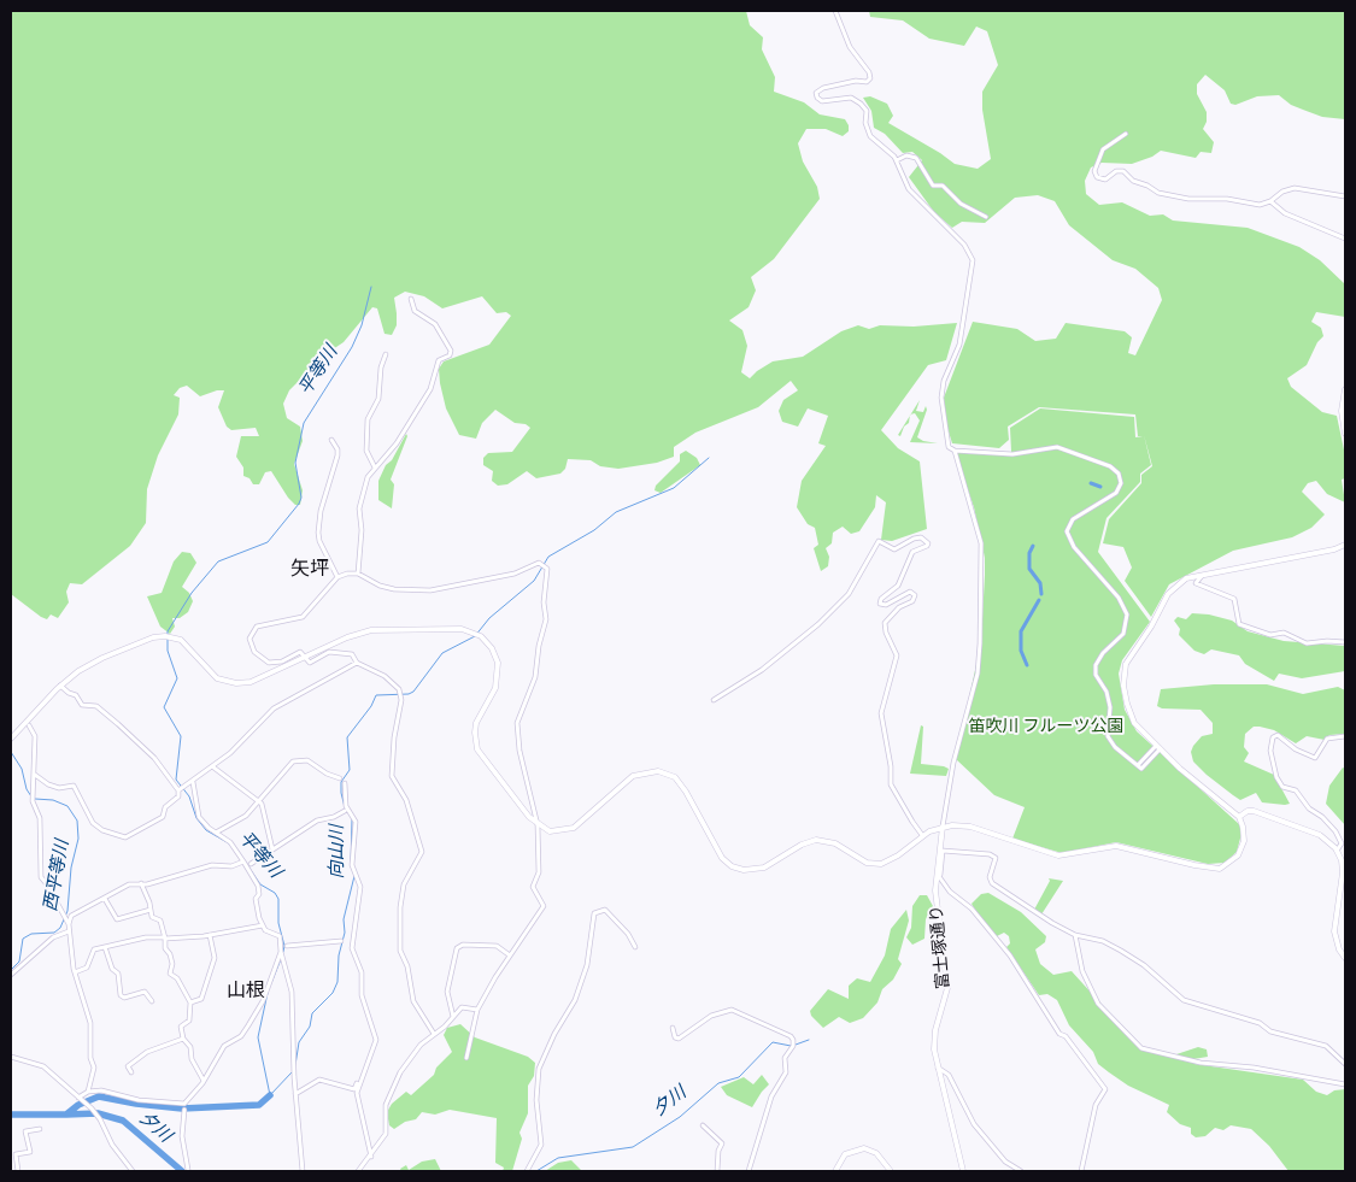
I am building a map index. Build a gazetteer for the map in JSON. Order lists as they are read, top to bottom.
{
  "streets": {
    "street": ["富士塚通り"]
  },
  "districts": ["矢坪", "山根"],
  "water": [
    "平等川",
    "向山川",
    "西平等川",
    "夕川"
  ],
  "parks": ["笛吹川 フルーツ公園"]
}
